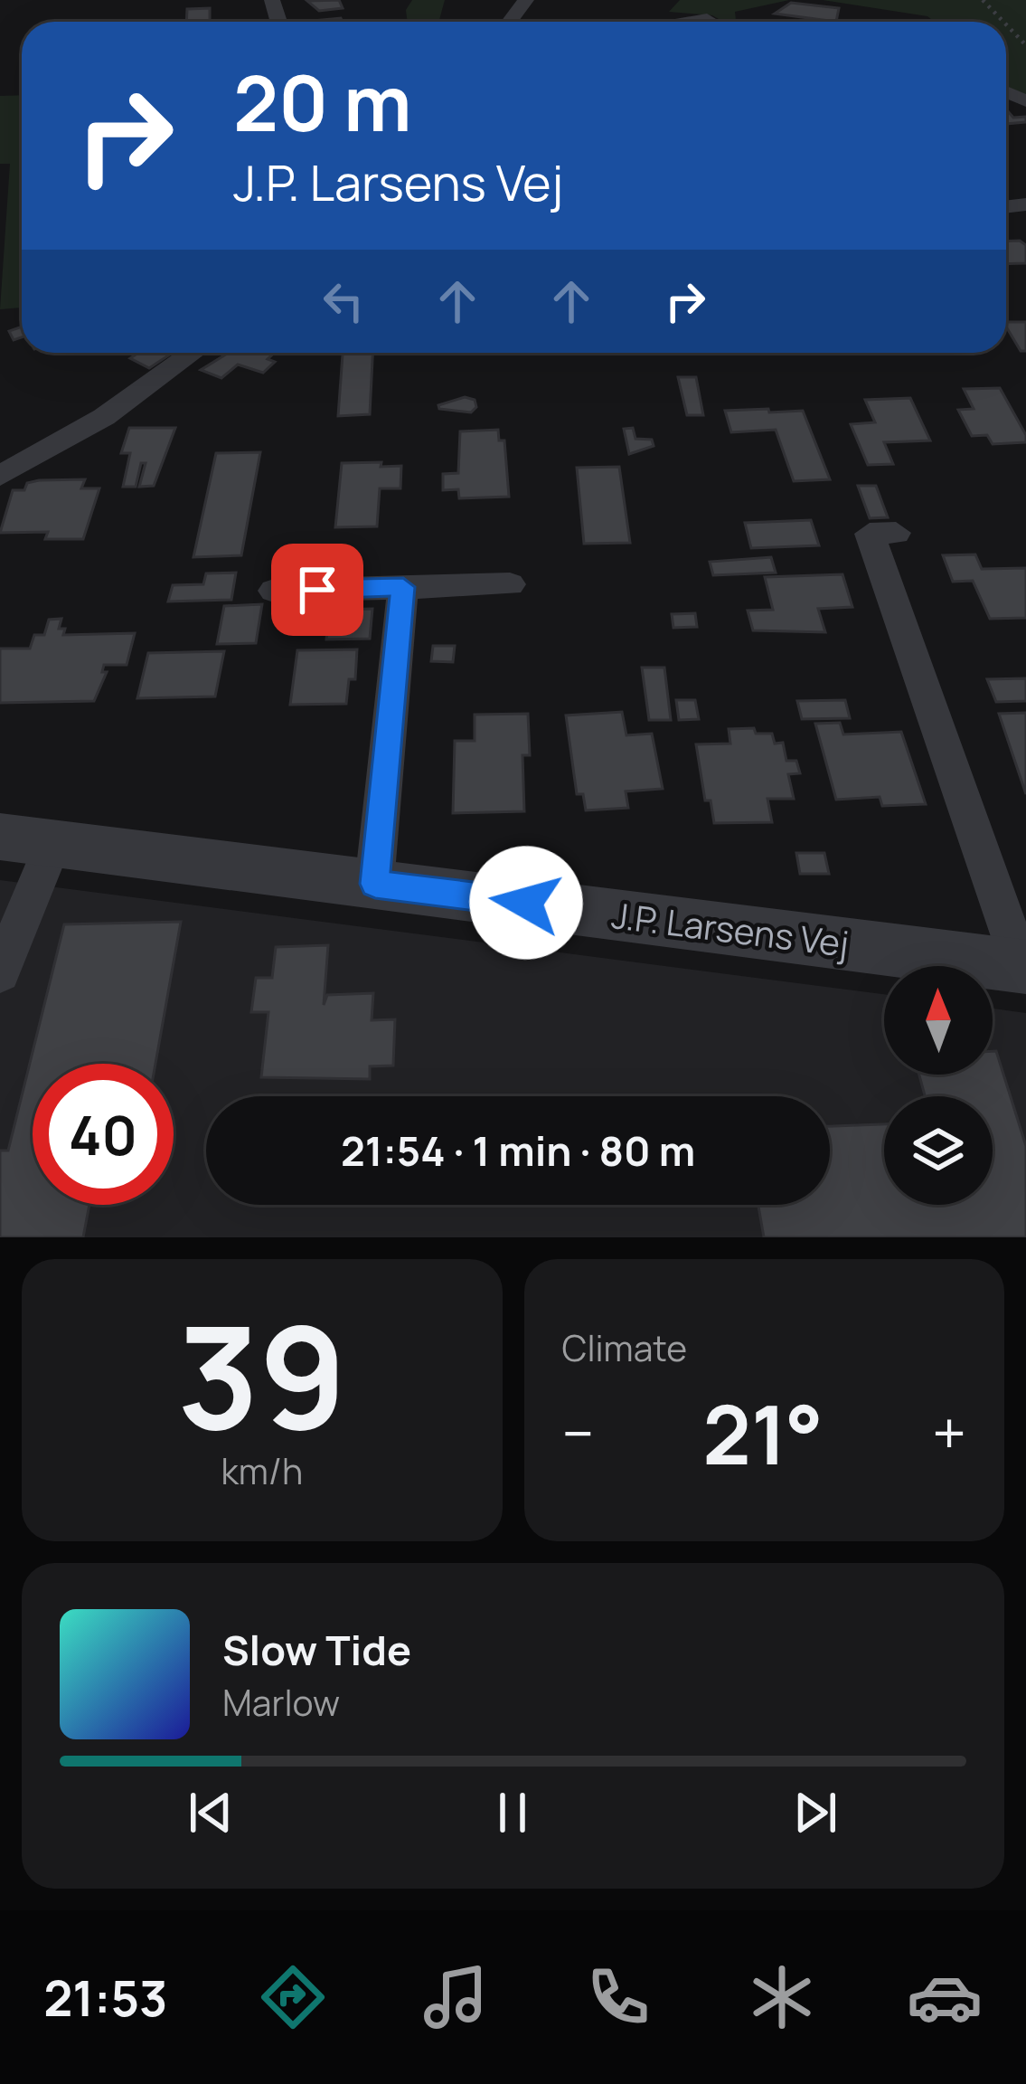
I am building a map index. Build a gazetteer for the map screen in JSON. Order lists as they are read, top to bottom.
{
  "streets": {
    "street": ["J.P. Larsens Vej"]
  },
  "north": "top",
  "page": {
    "turn": ["20 m", "J.P. Larsens Vej"],
    "limit": "40",
    "trip": "21:54 · 1 min · 80 m",
    "tile": [
      ["39", "km/h"],
      "Climate"
    ],
    "heat": ["−", "21°", "+"],
    "song": ["Slow Tide", "Marlow"],
    "tabs": "21:53"
  }
}
